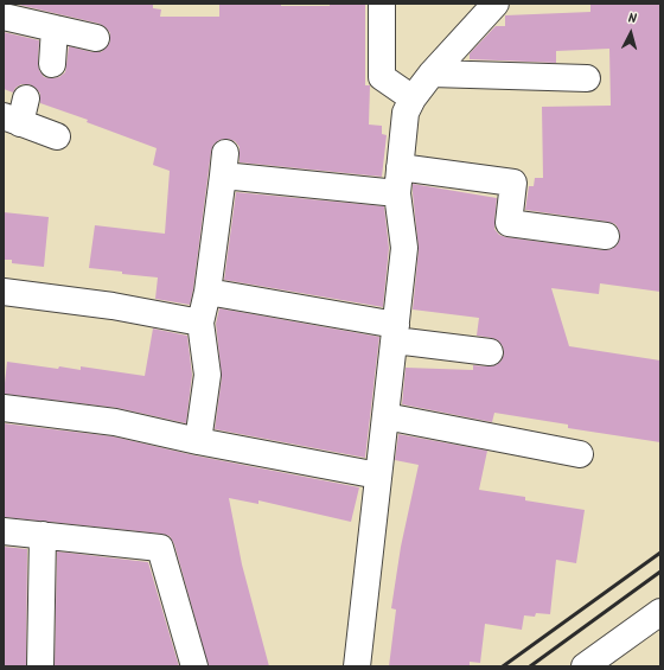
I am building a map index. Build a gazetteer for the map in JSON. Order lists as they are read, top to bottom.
{
  "north": "top"
}
